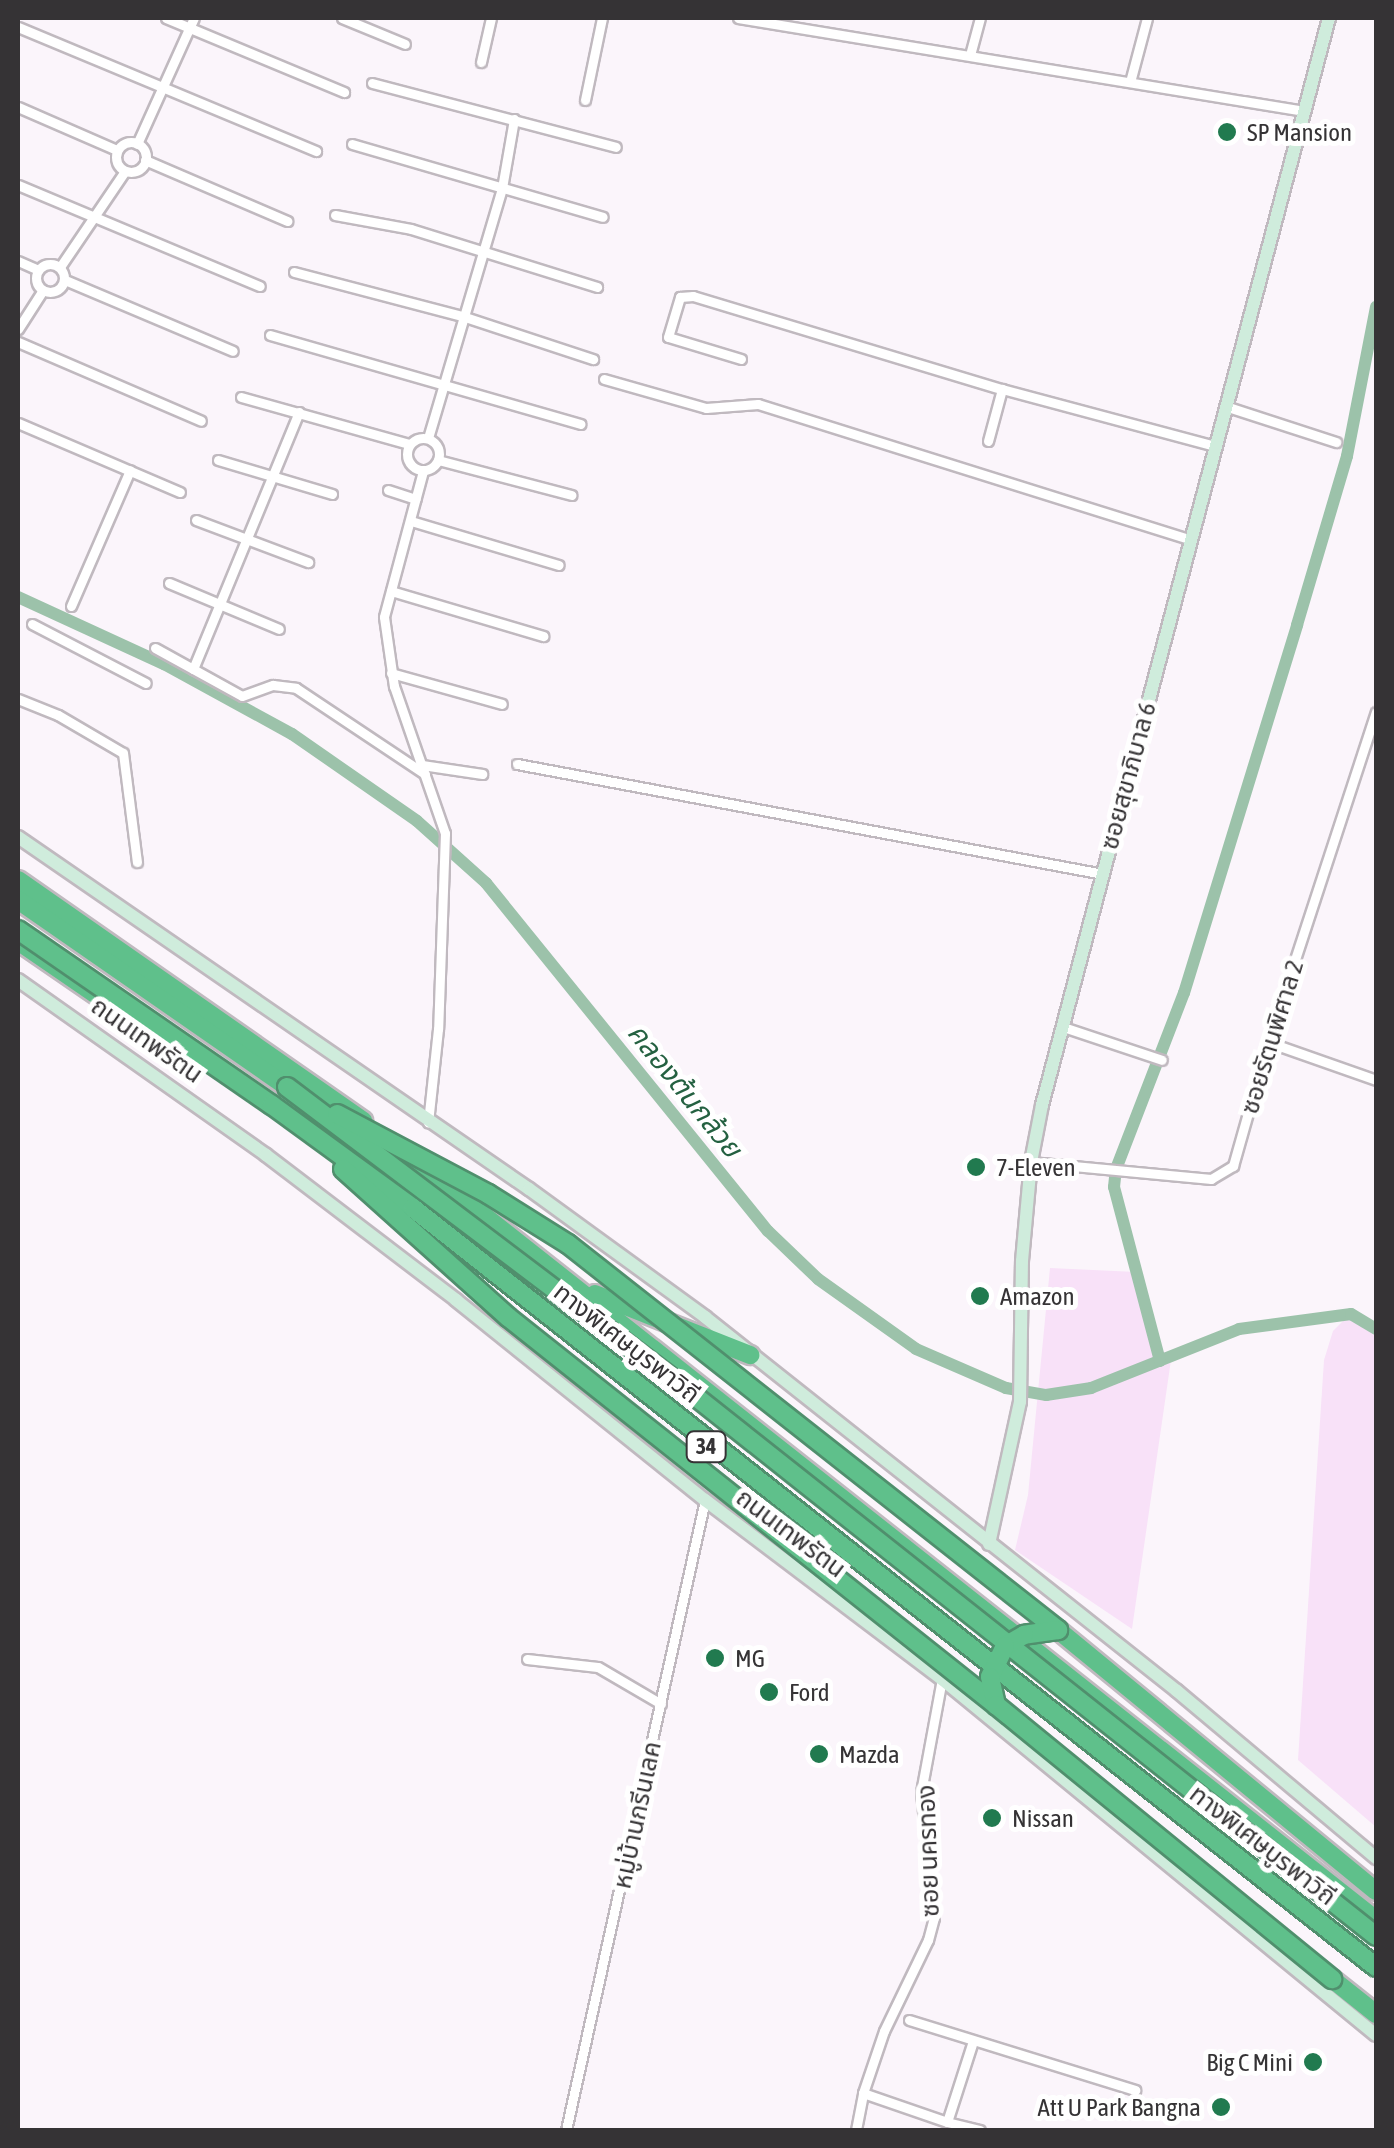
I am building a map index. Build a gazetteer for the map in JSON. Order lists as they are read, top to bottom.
{
  "streets": {
    "highway": ["ถนนเทพรัตน", "ทางพิเศษบูรพาวิถี", "34"],
    "main road": ["ซอยสุขาภิบาล 6"],
    "street": ["ซอยรัตนพิศาล 2", "หมู่บ้านกรีนเลค", "ซอย นครทอง"]
  },
  "crossings": [
    ["ซอยสุขาภิบาล 6", "ซอยรัตนพิศาล 2"],
    ["ถนนเทพรัตน", "หมู่บ้านกรีนเลค"],
    ["ถนนเทพรัตน", "ซอย นครทอง"]
  ],
  "water": ["คลองต้นกล้วย"],
  "places": [
    "SP Mansion",
    "7-Eleven",
    "Amazon",
    "MG",
    "Ford",
    "Mazda",
    "Nissan",
    "Big C Mini",
    "Att U Park Bangna"
  ]
}
